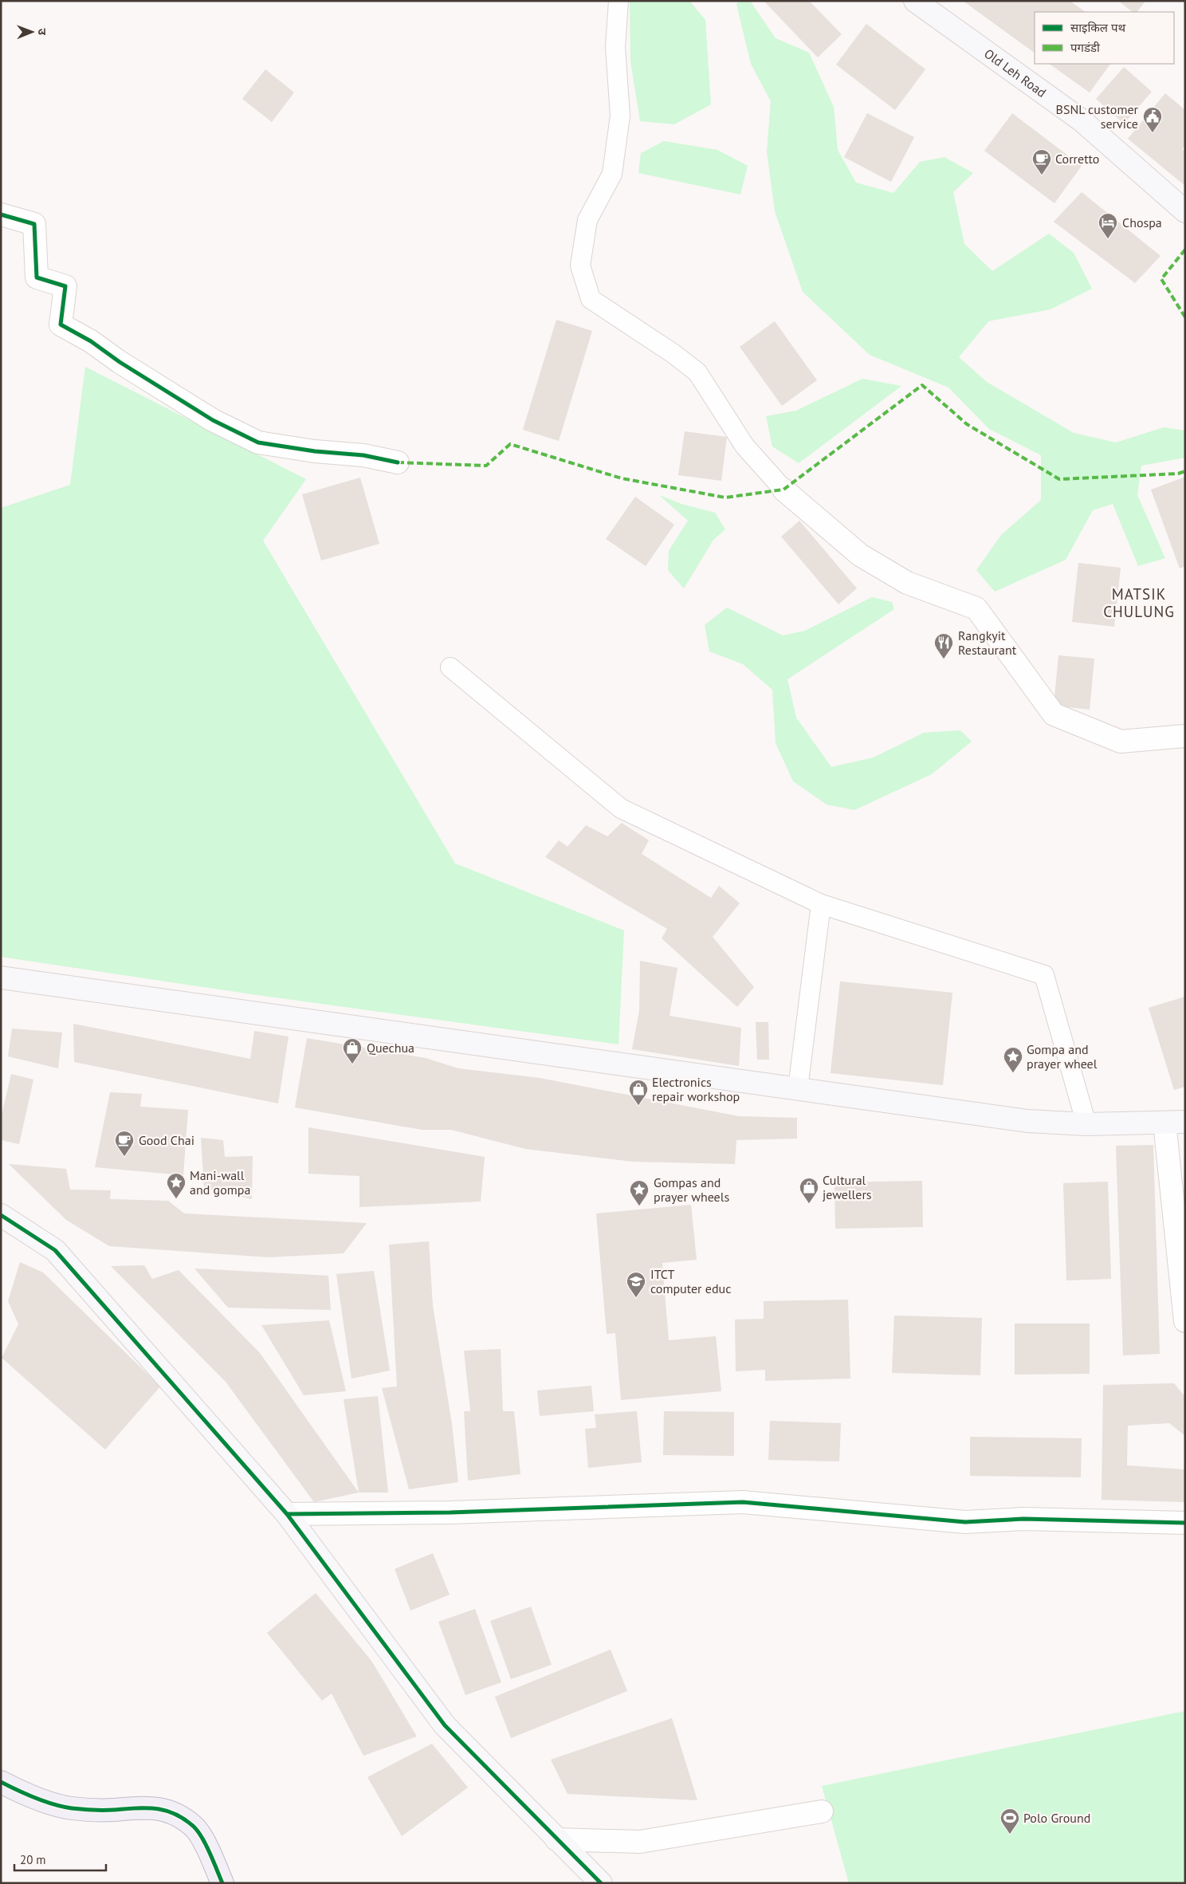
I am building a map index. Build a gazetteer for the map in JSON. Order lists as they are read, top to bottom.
{
  "streets": {
    "street": ["Old Leh Road"]
  },
  "districts": ["MATSIK CHULUNG"],
  "places": {
    "public building": ["BSNL customer service"],
    "cafe": ["Corretto", "Good Chai"],
    "hotel": ["Chospa"],
    "restaurant": ["Rangkyit Restaurant"],
    "shop": ["Quechua", "Electronics repair workshop", "Cultural jewellers"],
    "place": ["Gompa and prayer wheel", "Mani-wall and gompa", "Gompas and prayer wheels"],
    "school or university": ["ITCT computer educ"],
    "sports": ["Polo Ground"]
  },
  "legend": ["साइकिल पथ", "पगडंडी"],
  "scale_bar": "20 m",
  "north": "right"
}
